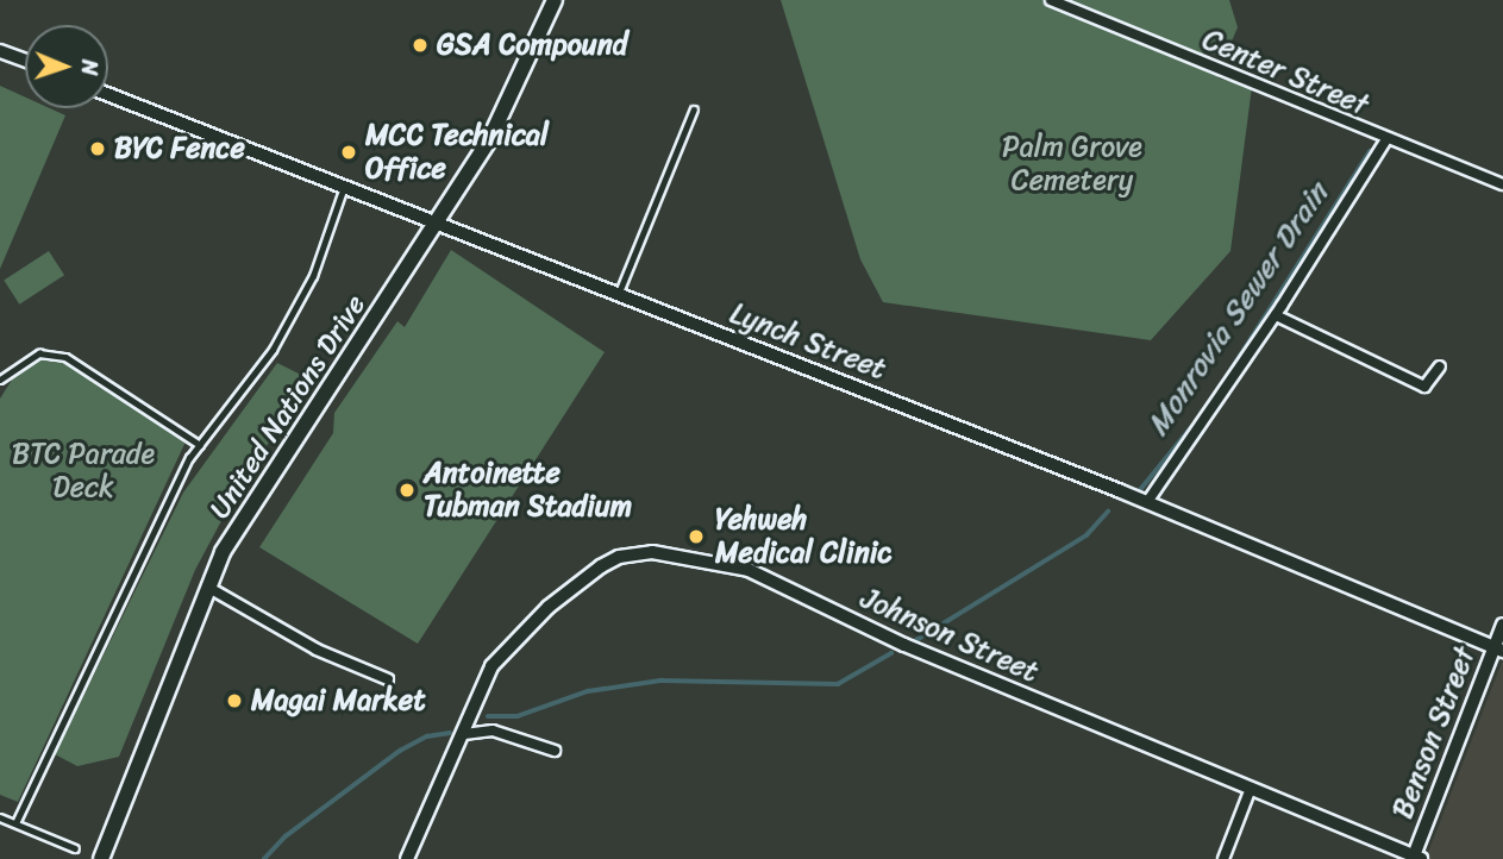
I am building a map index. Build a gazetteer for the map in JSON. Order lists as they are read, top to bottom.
{
  "streets": {
    "main road": ["United Nations Drive"],
    "street": [
      "Center Street",
      "Lynch Street",
      "Johnson Street",
      "Benson Street"
    ]
  },
  "crossings": [
    ["Lynch Street", "United Nations Drive"],
    ["Lynch Street", "Benson Street"],
    ["Johnson Street", "Benson Street"]
  ],
  "water": ["Monrovia Sewer Drain"],
  "parks": ["Palm Grove Cemetery", "BTC Parade Deck"],
  "places": [
    "GSA Compound",
    "BYC Fence",
    "MCC Technical Office",
    "Antoinette Tubman Stadium",
    "Yehweh Medical Clinic",
    "Magai Market"
  ],
  "north": "right"
}
